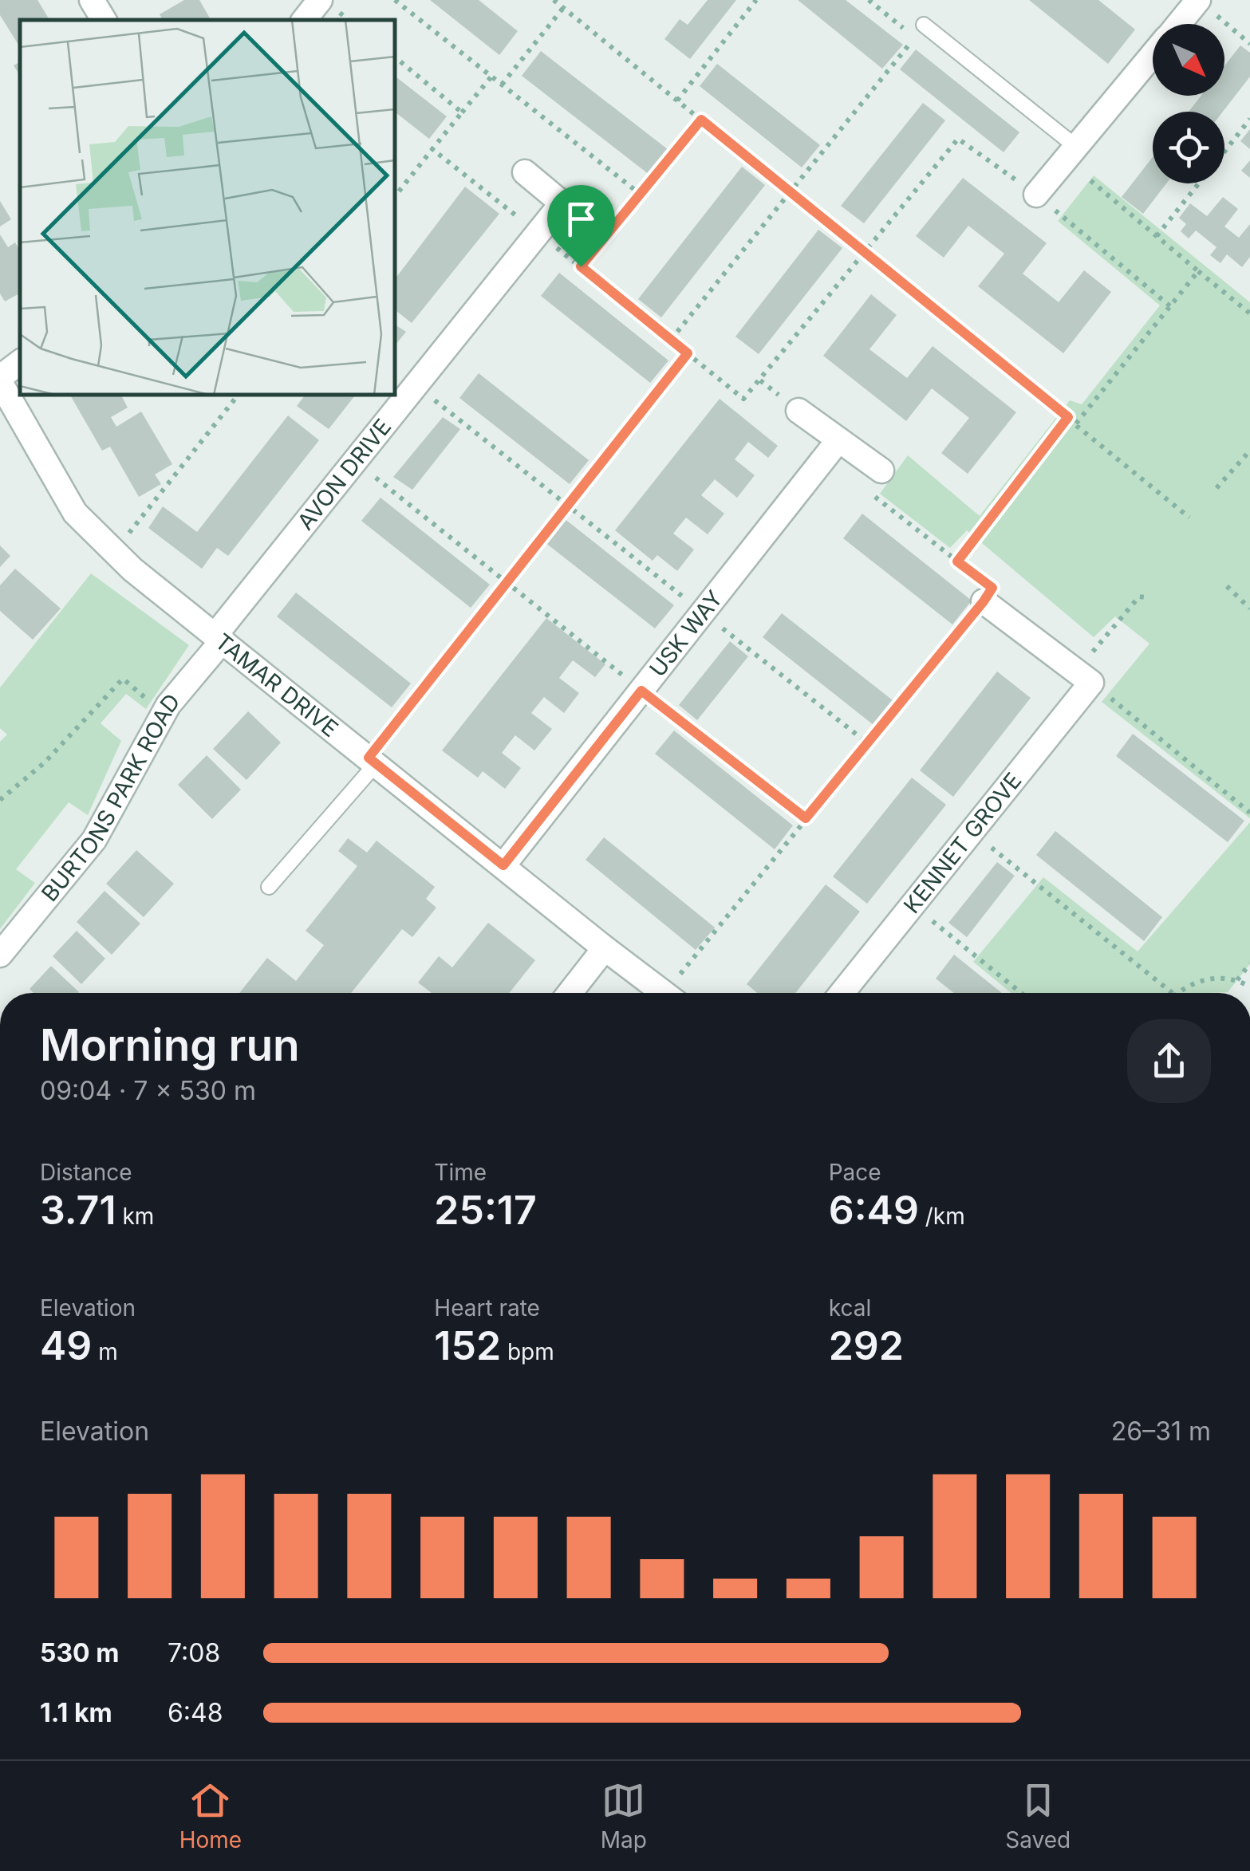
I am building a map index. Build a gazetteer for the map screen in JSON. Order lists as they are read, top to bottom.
{
  "streets": {
    "street": [
      "AVON DRIVE",
      "USK WAY",
      "TAMAR DRIVE",
      "BURTONS PARK ROAD",
      "KENNET GROVE"
    ]
  },
  "crossings": [
    ["AVON DRIVE", "TAMAR DRIVE"],
    ["AVON DRIVE", "BURTONS PARK ROAD"],
    ["USK WAY", "TAMAR DRIVE"],
    ["TAMAR DRIVE", "BURTONS PARK ROAD"]
  ],
  "north": "bottom right",
  "page": {
    "heading": ["Morning run", "09:04 · 7 × 530 m"],
    "stats": [
      ["Distance", "3.71 km"],
      ["Time", "25:17"],
      ["Pace", "6:49 /km"],
      ["Elevation", "49 m"],
      ["Heart rate", "152 bpm"],
      ["kcal", "292"]
    ],
    "chart": ["Elevation", "26–31 m"],
    "list": [
      {
        "name": "530 m",
        "note": "7:08"
      },
      {
        "name": "1.1 km",
        "note": "6:48"
      }
    ],
    "tabs": ["Home", "Map", "Saved"]
  }
}
